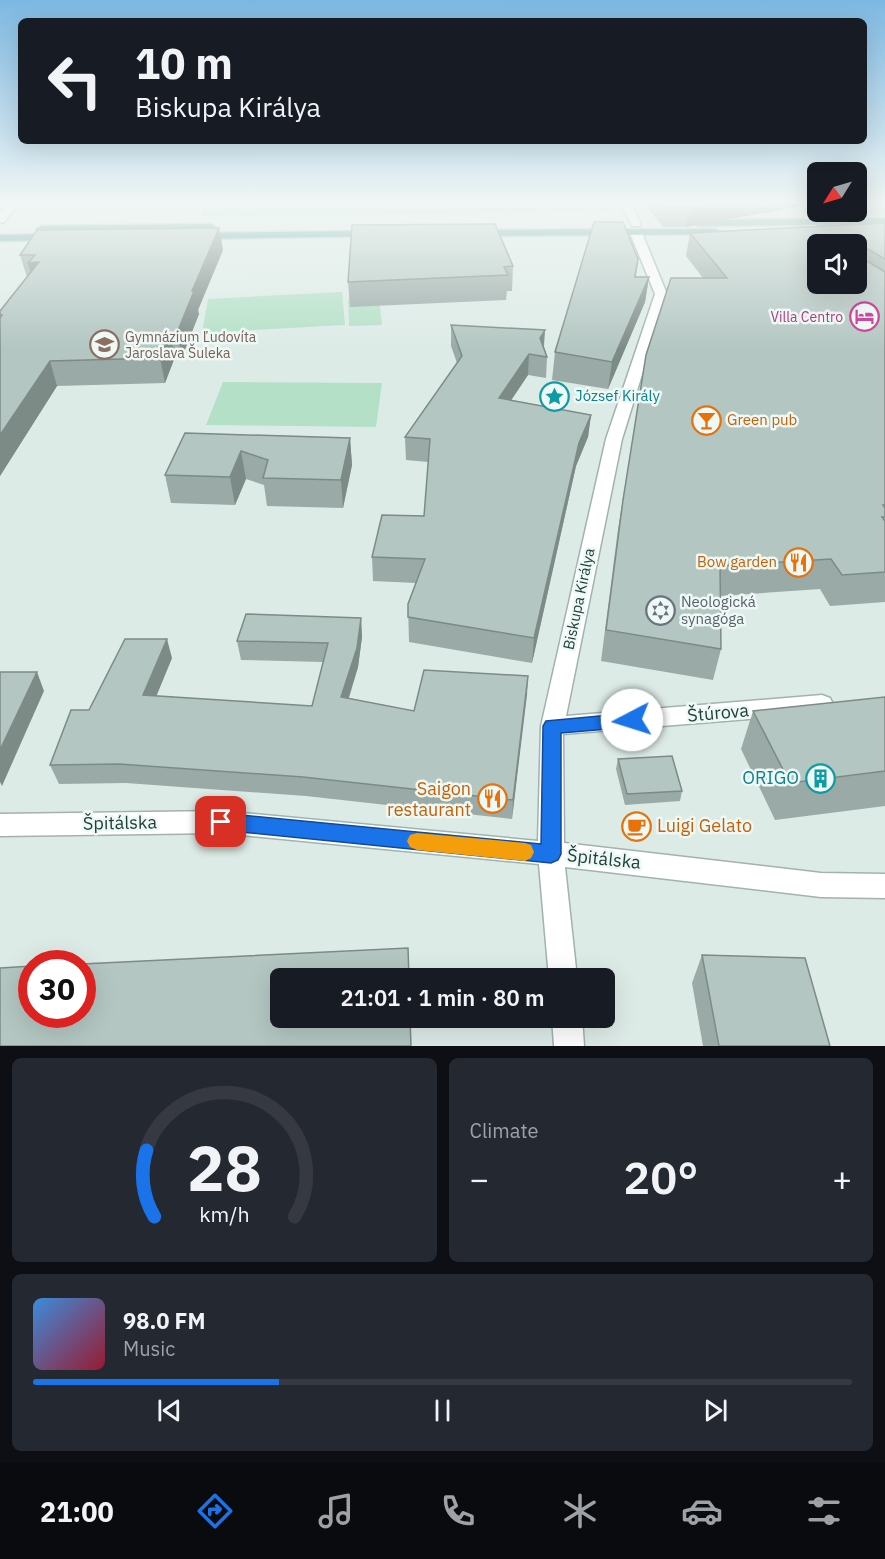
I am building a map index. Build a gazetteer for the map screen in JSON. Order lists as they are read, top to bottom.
{
  "streets": {
    "street": ["Biskupa Királya", "Štúrova", "Špitálska"]
  },
  "crossings": [
    ["Biskupa Királya", "Štúrova"],
    ["Biskupa Királya", "Špitálska"]
  ],
  "places": {
    "hotel": ["Villa Centro"],
    "school or university": ["Gymnázium Ľudovíta Jaroslava Šuleka"],
    "place": ["József Király"],
    "bar": ["Green pub"],
    "restaurant": ["Bow garden", "Saigon restaurant"],
    "synagogue": ["Neologická synagóga"],
    "building": ["ORIGO"],
    "cafe": ["Luigi Gelato"]
  },
  "north": "bottom left",
  "page": {
    "turn": ["10 m", "Biskupa Királya"],
    "limit": "30",
    "trip": "21:01 · 1 min · 80 m",
    "tile": "Climate",
    "heat": ["−", "20°", "+"],
    "song": ["98.0 FM", "Music"],
    "tabs": "21:00",
    "gauge": ["28", "km/h"]
  }
}
